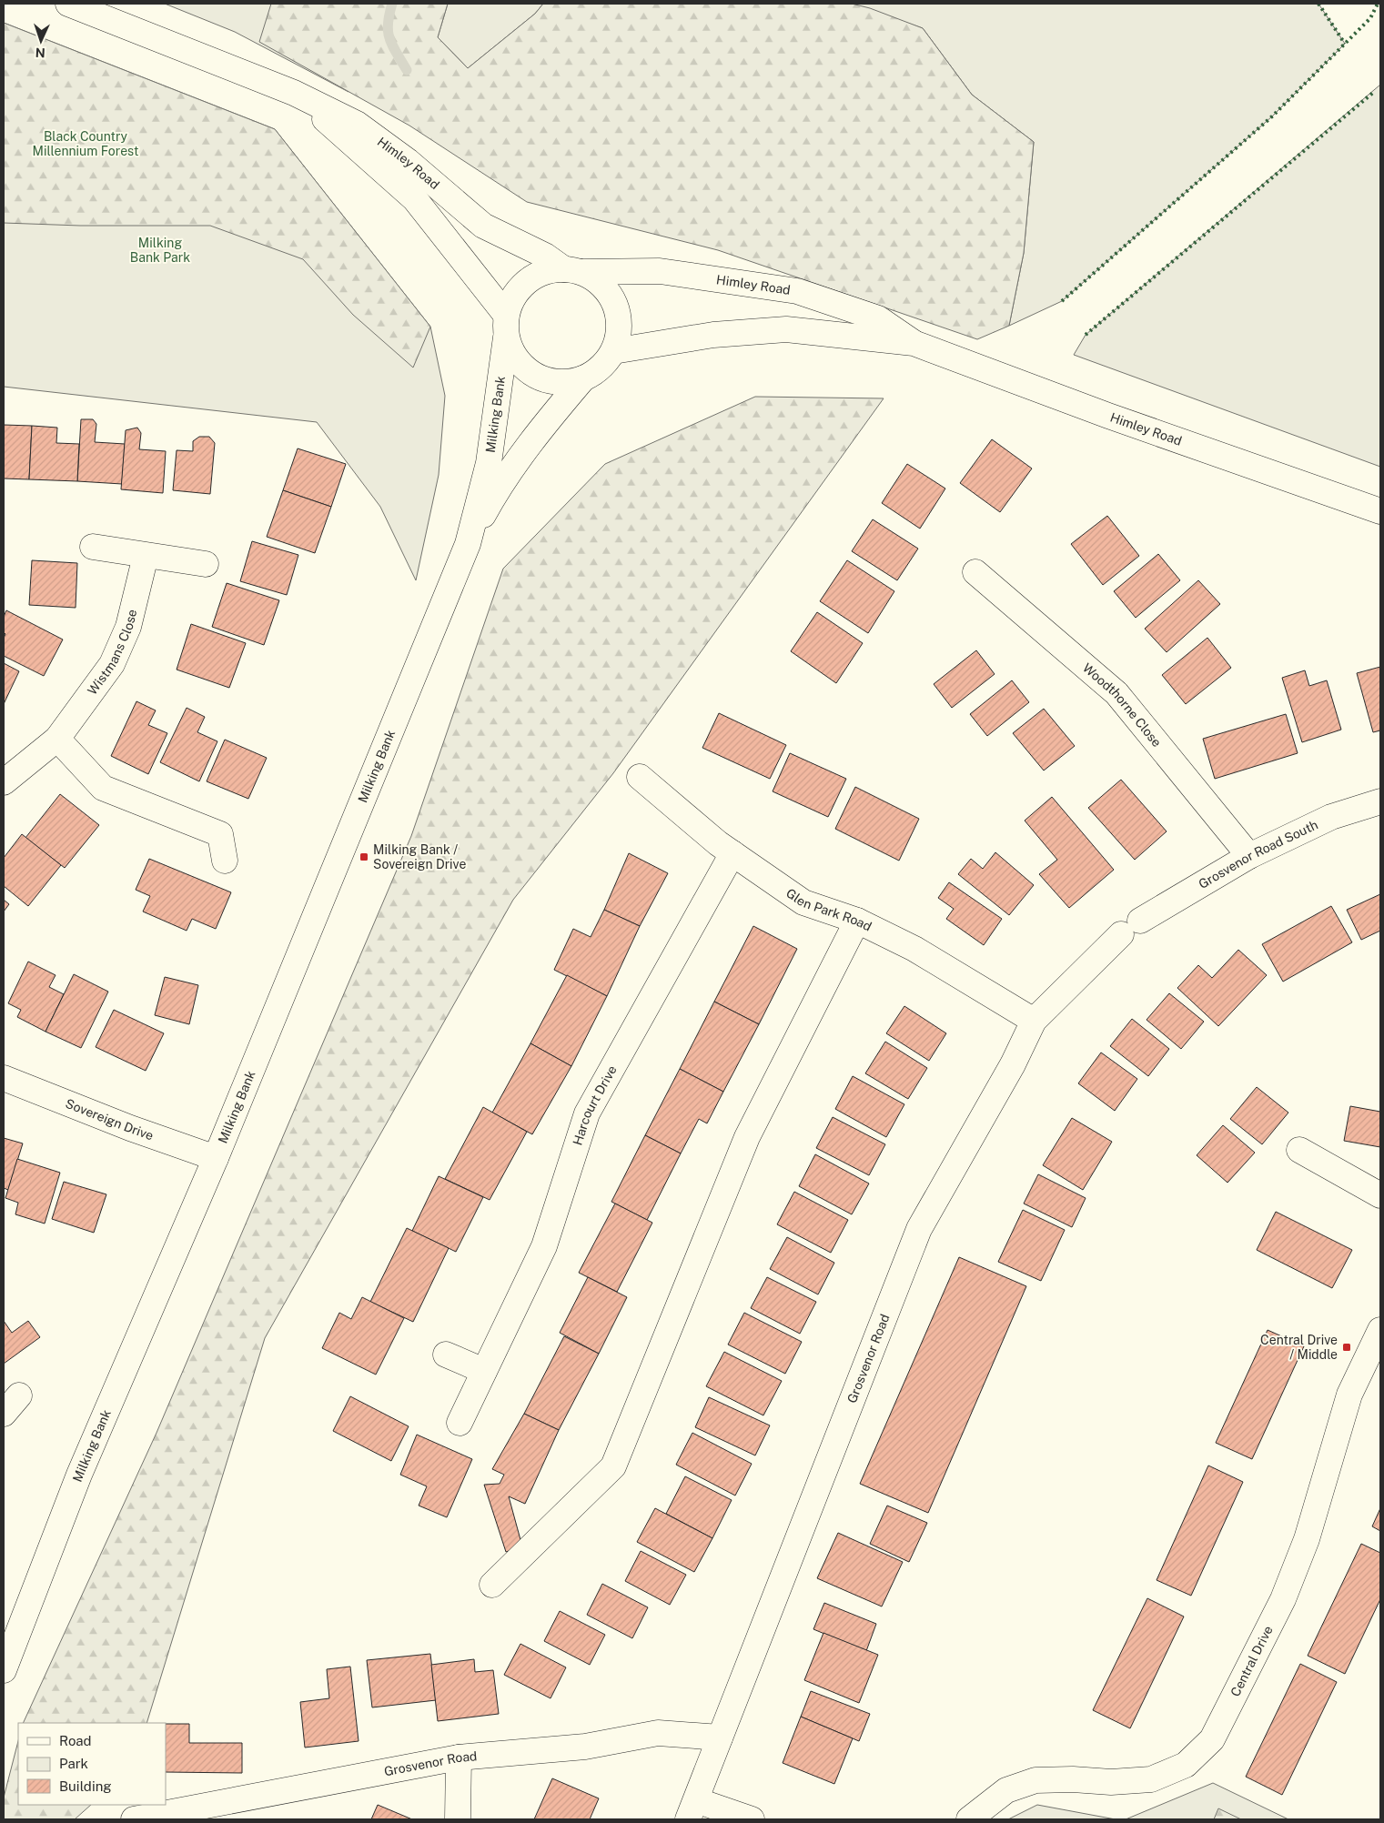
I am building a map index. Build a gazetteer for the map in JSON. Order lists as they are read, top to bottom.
{
  "streets": {
    "street": [
      "Himley Road",
      "Milking Bank",
      "Wistmans Close",
      "Woodthorne Close",
      "Grosvenor Road South",
      "Glen Park Road",
      "Harcourt Drive",
      "Sovereign Drive",
      "Grosvenor Road",
      "Central Drive"
    ]
  },
  "crossings": [
    ["Himley Road", "Milking Bank"],
    ["Milking Bank", "Sovereign Drive"],
    ["Woodthorne Close", "Grosvenor Road South"],
    ["Grosvenor Road South", "Grosvenor Road"],
    ["Glen Park Road", "Harcourt Drive"],
    ["Glen Park Road", "Grosvenor Road"]
  ],
  "parks": ["Black Country Millennium Forest", "Milking Bank Park"],
  "places": {
    "transit": ["Milking Bank / Sovereign Drive", "Central Drive / Middle"]
  },
  "legend": ["Road", "Park", "Building"],
  "north": "bottom"
}
